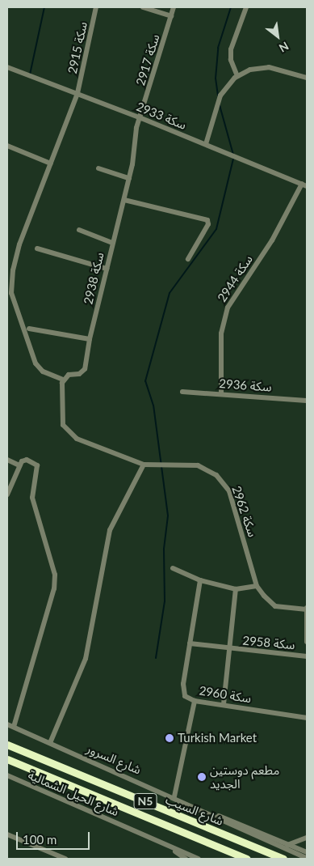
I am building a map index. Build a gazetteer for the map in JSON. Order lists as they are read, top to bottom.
{
  "streets": {
    "highway": ["N5", "شارع السيب"],
    "street": [
      "سكة 2915",
      "سكة 2917",
      "سكة 2933",
      "سكة 2938",
      "سكة 2944",
      "سكة 2936",
      "سكة 2962",
      "سكة 2958",
      "سكة 2960",
      "شارع السرور",
      "شارع الحيل الشمالية"
    ]
  },
  "crossings": [
    ["سكة 2915", "سكة 2933"],
    ["سكة 2915", "سكة 2938"],
    ["سكة 2915", "سكة 2962"],
    ["سكة 2917", "سكة 2933"],
    ["سكة 2917", "سكة 2938"],
    ["سكة 2933", "سكة 2938"],
    ["سكة 2933", "سكة 2944"],
    ["سكة 2938", "سكة 2962"],
    ["سكة 2944", "سكة 2936"],
    ["سكة 2958", "سكة 2960"]
  ],
  "places": ["Turkish Market", "مطعم دوستين الجديد"],
  "scale_bar": "100 m",
  "north": "bottom right"
}
